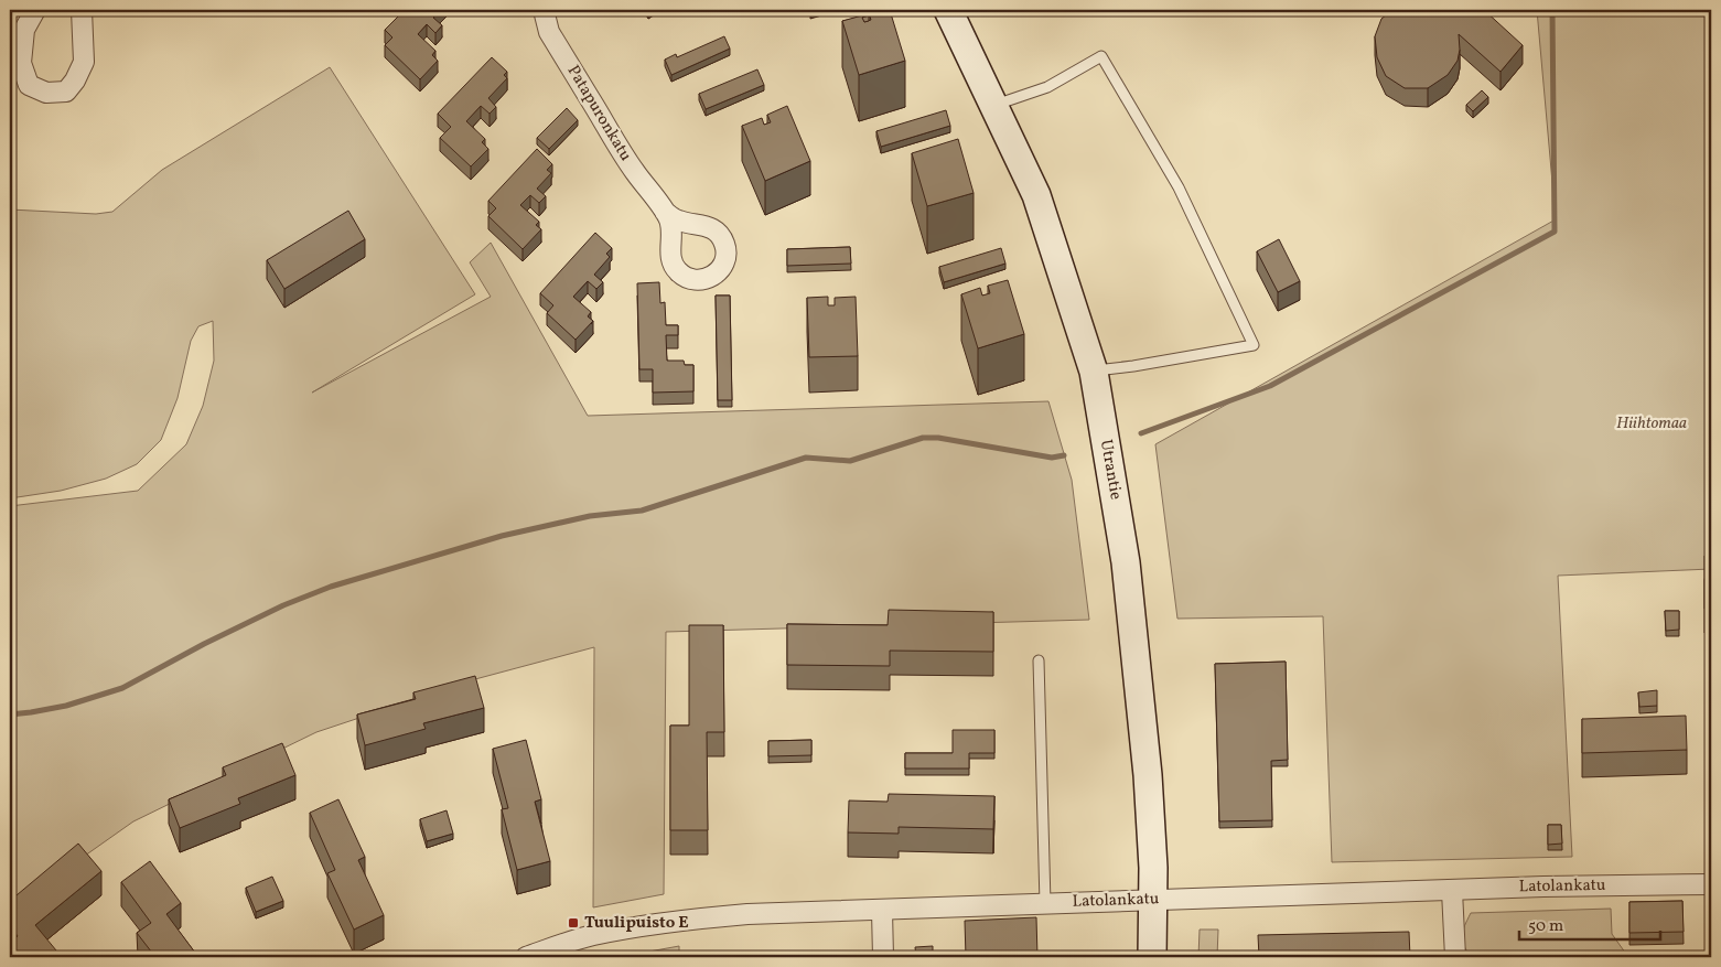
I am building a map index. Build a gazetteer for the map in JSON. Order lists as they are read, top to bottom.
{
  "streets": {
    "main road": ["Utrantie"],
    "street": ["Patapuronkatu", "Latolankatu"]
  },
  "crossings": [
    ["Utrantie", "Latolankatu"]
  ],
  "parks": ["Hiihtomaa"],
  "places": {
    "transit": ["Tuulipuisto E"]
  },
  "scale_bar": "50 m"
}
